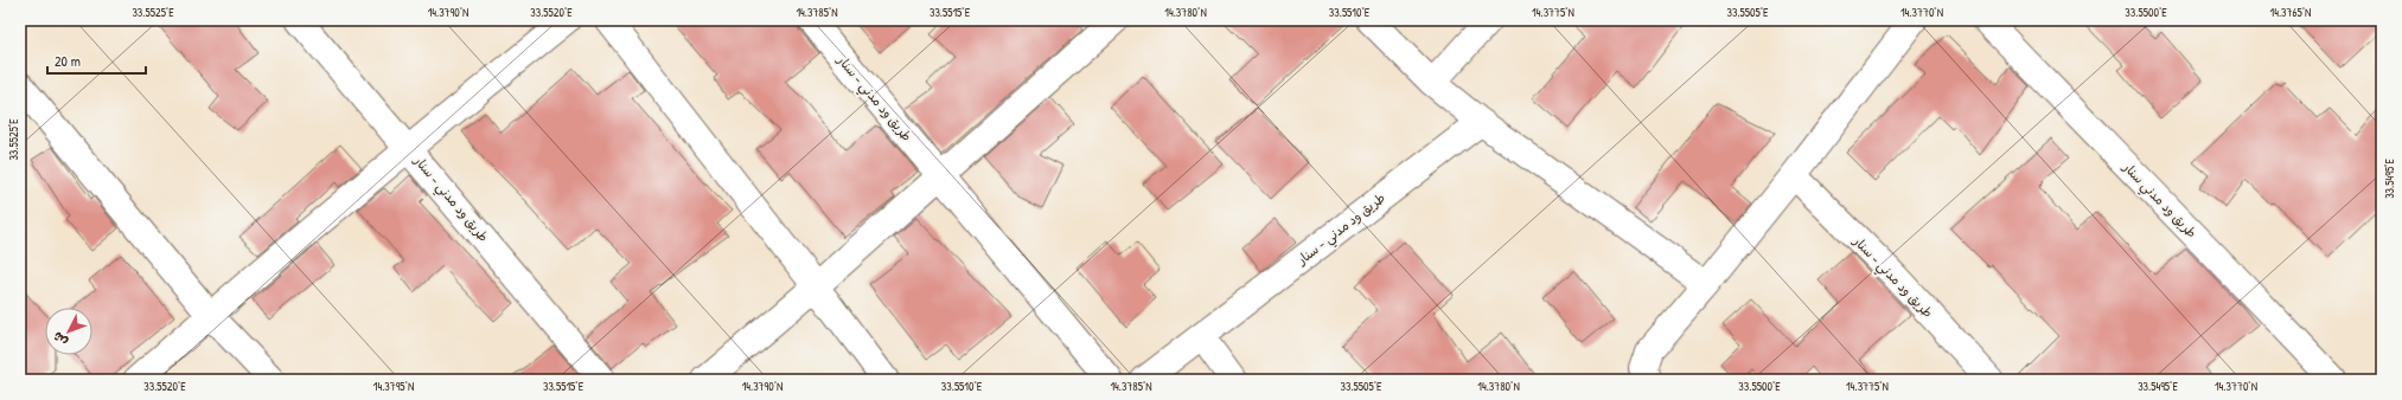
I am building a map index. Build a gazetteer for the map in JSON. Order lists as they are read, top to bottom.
{
  "streets": {
    "street": ["طريق ود مدني - سنار", "طريق ود مدني سنار"]
  },
  "scale_bar": "20 m",
  "north": "bottom left",
  "coordinates": [
    "33.5525°E",
    "14.3790°N",
    "33.5520°E",
    "14.3785°N",
    "33.5515°E",
    "14.3780°N",
    "33.5510°E",
    "14.3775°N",
    "33.5505°E",
    "14.3770°N",
    "33.5500°E",
    "14.3765°N",
    "33.5495°E",
    "14.3795°N"
  ]
}
